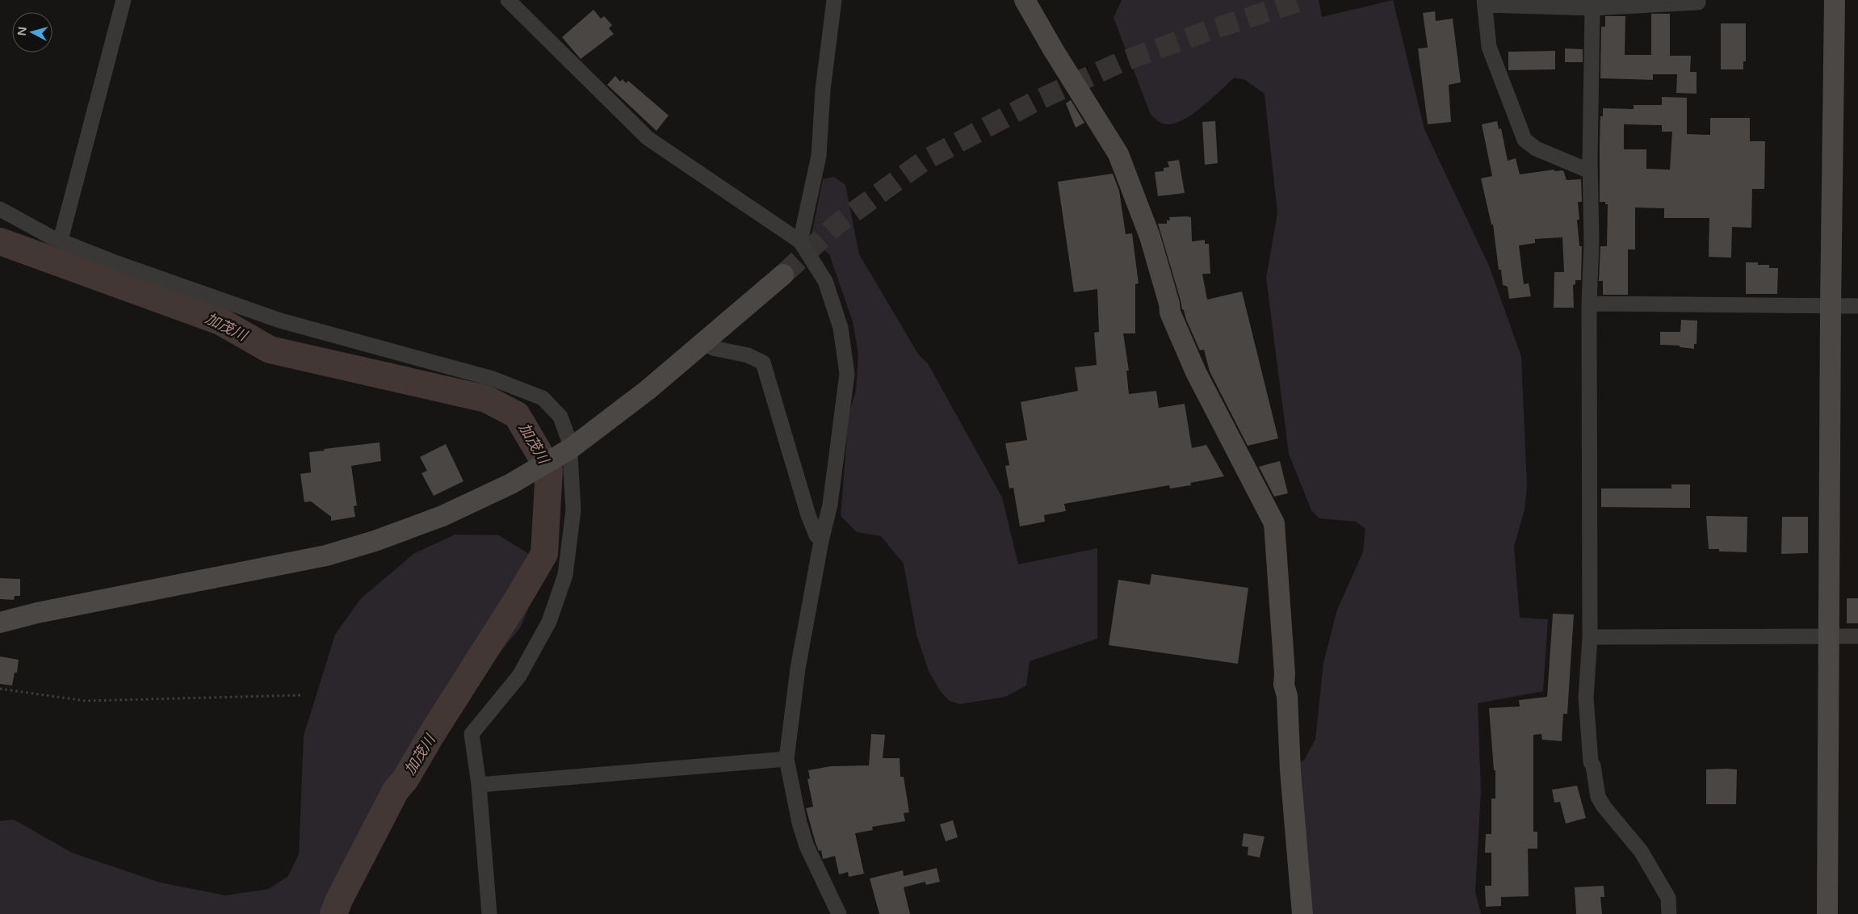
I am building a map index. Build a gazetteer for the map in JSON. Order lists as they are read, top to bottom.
{
  "water": ["加茂川"],
  "north": "left"
}
